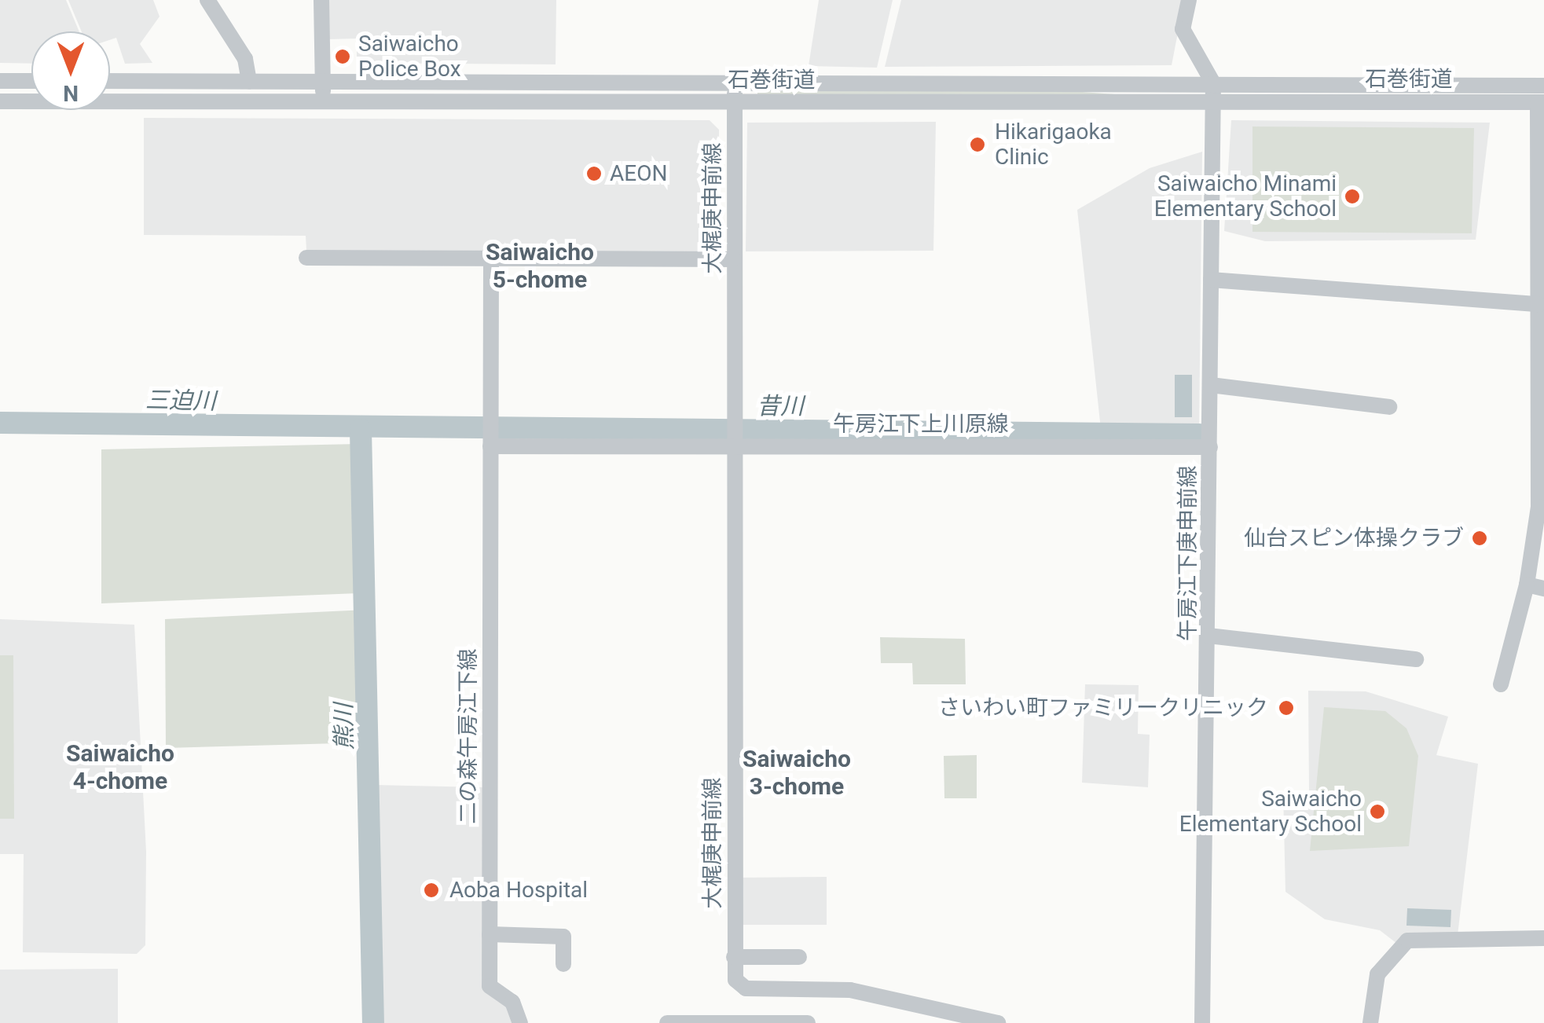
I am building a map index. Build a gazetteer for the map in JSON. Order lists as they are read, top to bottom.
{
  "streets": {
    "street": [
      "石巻街道",
      "大梶庚申前線",
      "午房江下上川原線",
      "午房江下庚申前線",
      "二の森午房江下線"
    ]
  },
  "crossings": [
    ["石巻街道", "大梶庚申前線"],
    ["石巻街道", "午房江下庚申前線"],
    ["大梶庚申前線", "午房江下上川原線"],
    ["午房江下上川原線", "午房江下庚申前線"],
    ["午房江下上川原線", "二の森午房江下線"]
  ],
  "districts": ["Saiwaicho 5-chome", "Saiwaicho 4-chome", "Saiwaicho 3-chome"],
  "water": ["三迫川", "昔川", "熊川"],
  "places": [
    "Saiwaicho Police Box",
    "Hikarigaoka Clinic",
    "AEON",
    "Saiwaicho Minami Elementary School",
    "仙台スピン体操クラブ",
    "さいわい町ファミリークリニック",
    "Saiwaicho Elementary School",
    "Aoba Hospital"
  ],
  "north": "bottom"
}
